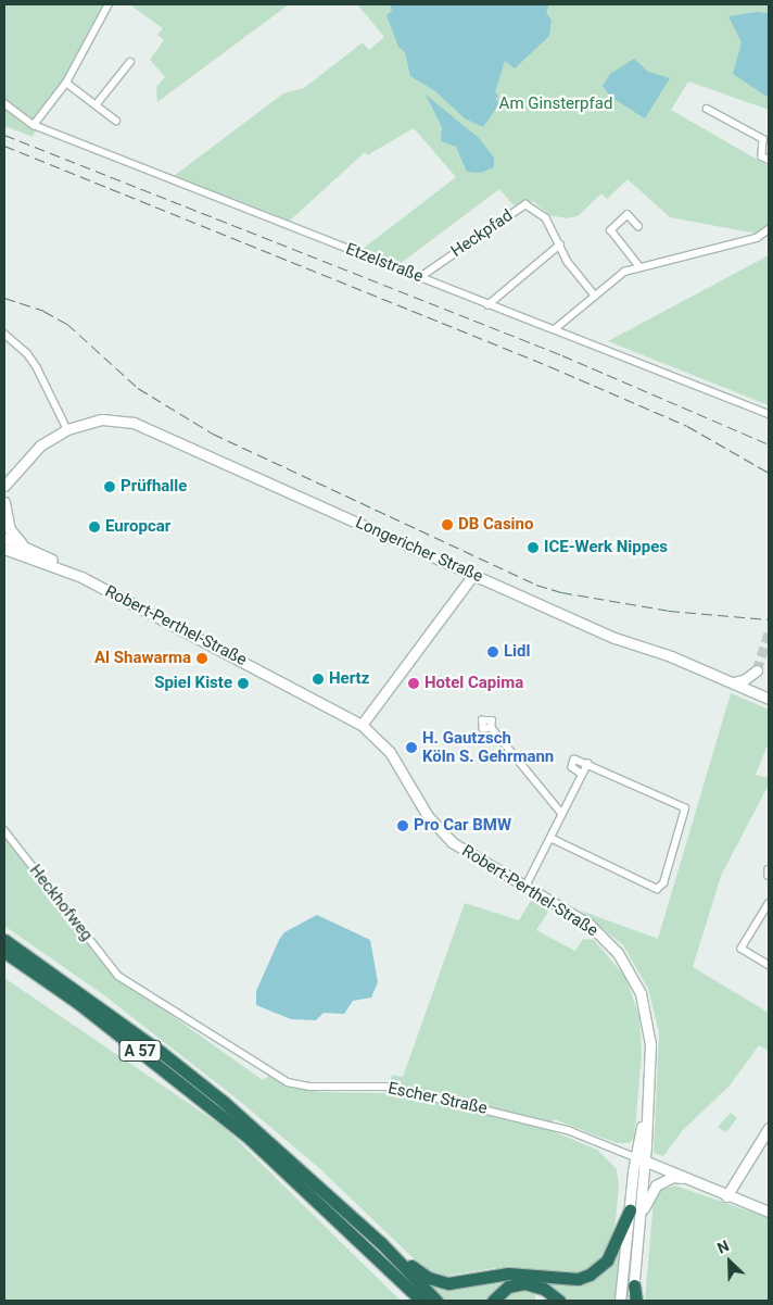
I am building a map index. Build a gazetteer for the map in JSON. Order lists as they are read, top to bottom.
{
  "streets": {
    "highway": ["A 57"],
    "street": [
      "Heckpfad",
      "Etzelstraße",
      "Longericher Straße",
      "Robert-Perthel-Straße",
      "Heckhofweg",
      "Escher Straße"
    ]
  },
  "crossings": [
    ["Heckpfad", "Etzelstraße"],
    ["Longericher Straße", "Robert-Perthel-Straße"],
    ["Robert-Perthel-Straße", "Escher Straße"],
    ["Heckhofweg", "Escher Straße"]
  ],
  "parks": ["Am Ginsterpfad"],
  "places": [
    "Prüfhalle",
    "DB Casino",
    "Europcar",
    "ICE-Werk Nippes",
    "Lidl",
    "Al Shawarma",
    "Hertz",
    "Spiel Kiste",
    "Hotel Capima",
    "H. Gautzsch Köln S. Gehrmann",
    "Pro Car BMW"
  ],
  "north": "top left"
}
